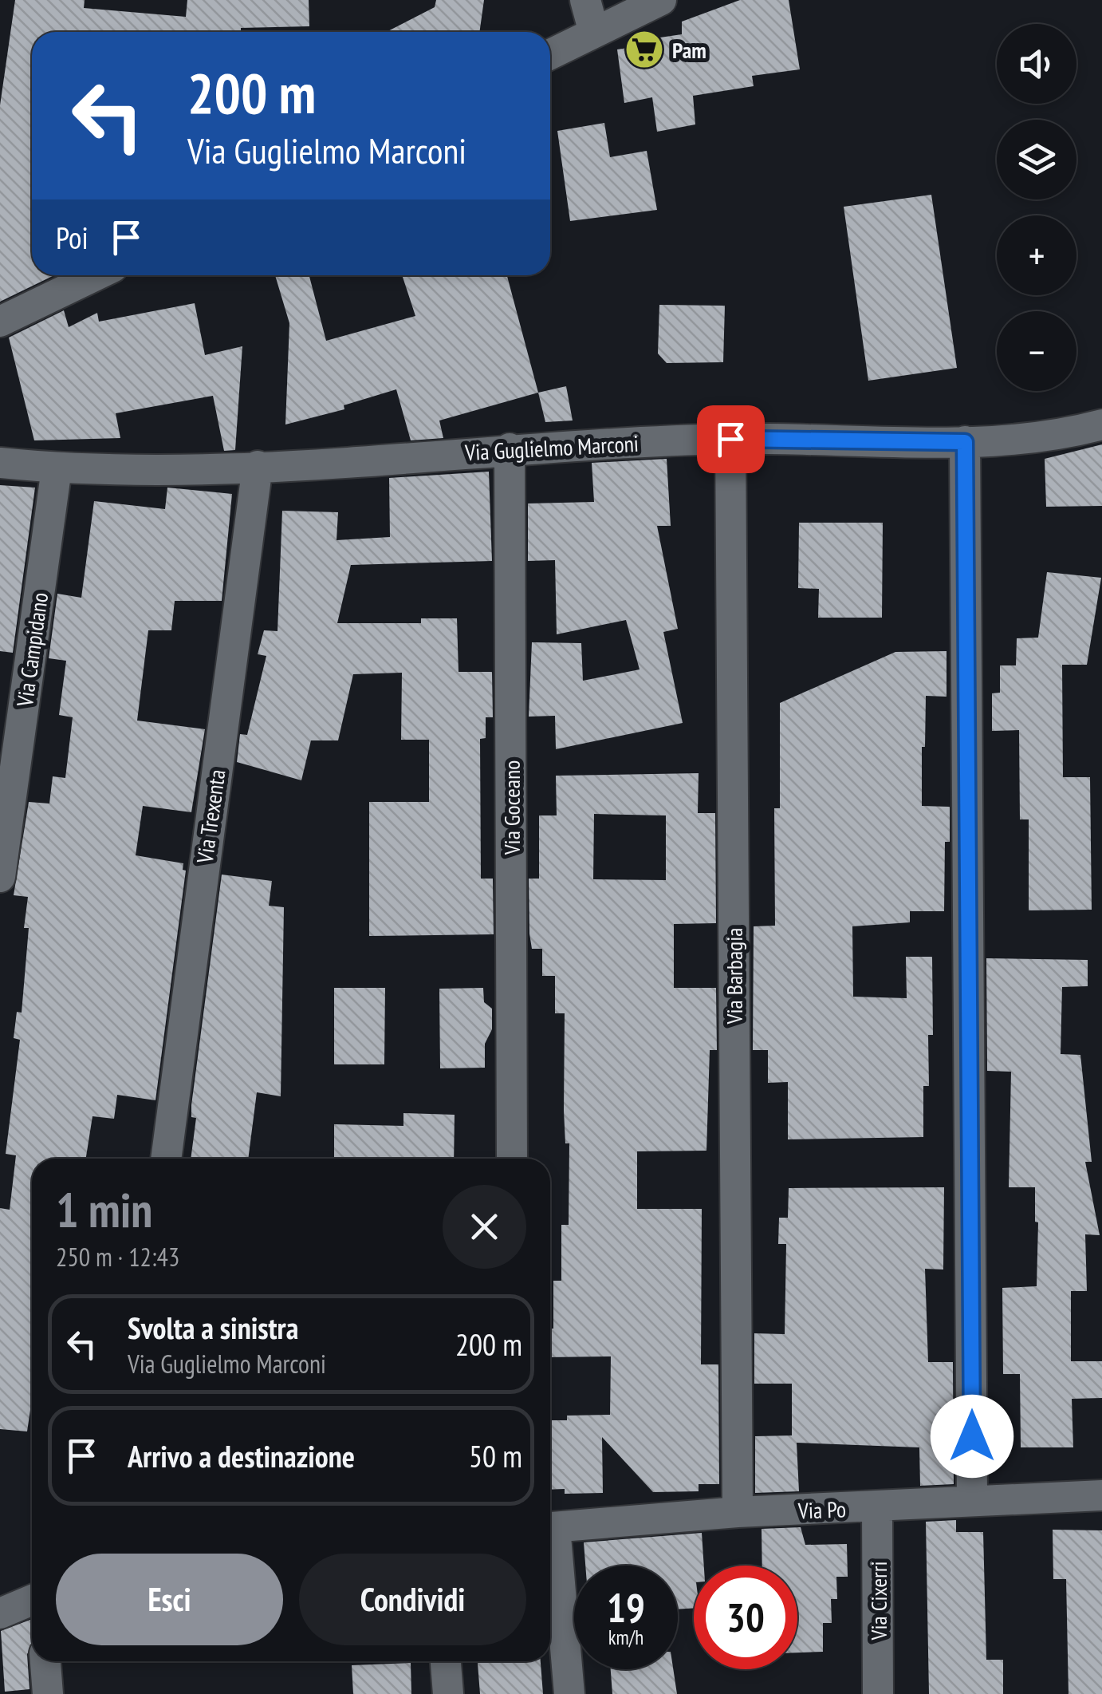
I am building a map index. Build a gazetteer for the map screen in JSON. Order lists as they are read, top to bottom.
{
  "streets": {
    "street": [
      "Via Guglielmo Marconi",
      "Via Campidano",
      "Via Goceano",
      "Via Trexenta",
      "Via Barbagia",
      "Via Po",
      "Via Cixerri"
    ]
  },
  "crossings": [
    ["Via Guglielmo Marconi", "Via Campidano"],
    ["Via Guglielmo Marconi", "Via Goceano"],
    ["Via Guglielmo Marconi", "Via Trexenta"],
    ["Via Guglielmo Marconi", "Via Barbagia"],
    ["Via Barbagia", "Via Po"],
    ["Via Po", "Via Cixerri"]
  ],
  "places": {
    "supermarket": ["Pam"]
  },
  "page": {
    "map_buttons": ["+", "−"],
    "turn": ["200 m", "Via Guglielmo Marconi"],
    "then": "Poi",
    "heading": ["1 min", "250 m · 12:43"],
    "list": [
      {
        "name": "Svolta a sinistra",
        "note": "Via Guglielmo Marconi",
        "value": "200 m"
      },
      {
        "name": "Arrivo a destinazione",
        "value": "50 m"
      }
    ],
    "buttons": ["Esci", "Condividi"],
    "speed": "19 km/h",
    "limit": "30"
  }
}
